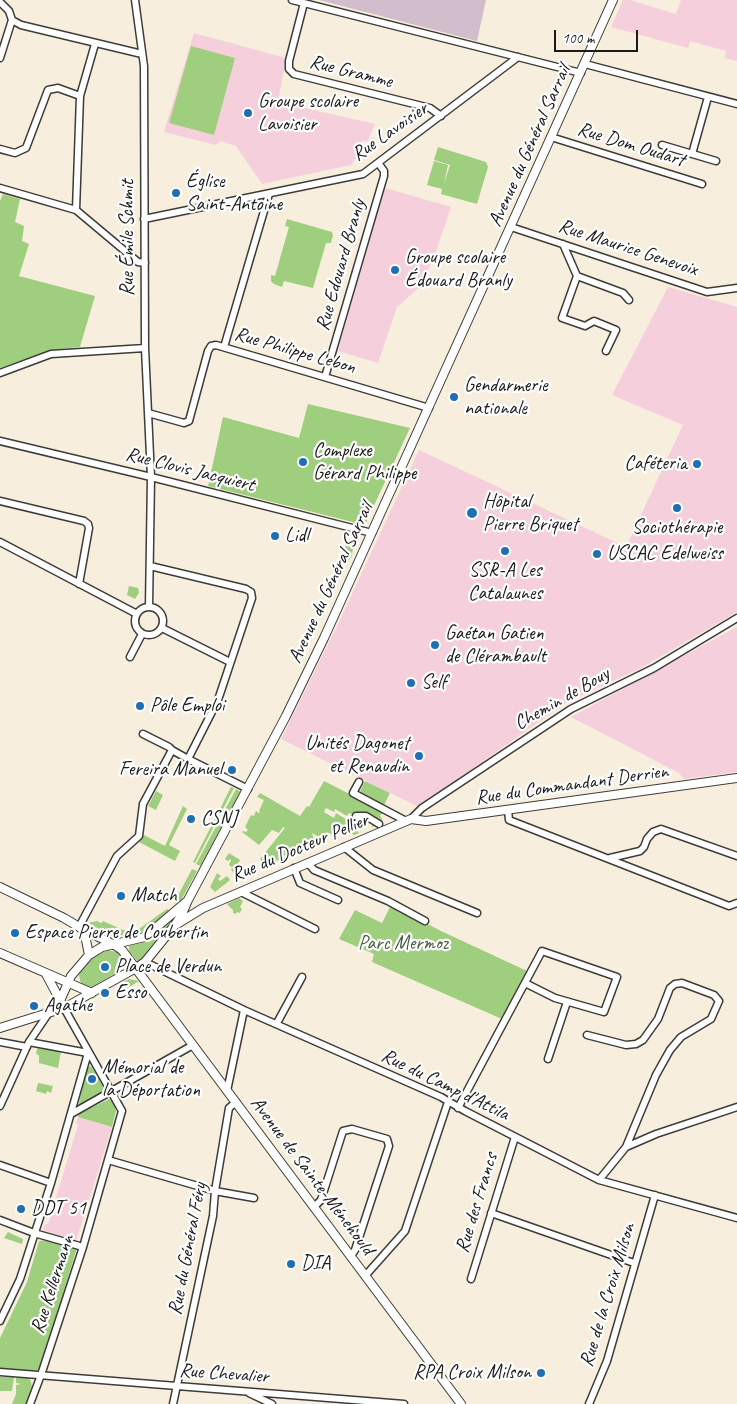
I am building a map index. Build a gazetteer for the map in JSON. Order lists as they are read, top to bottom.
{
  "streets": {
    "main road": [
      "Avenue du Général Sarrail",
      "Rue du Commandant Derrien",
      "Rue du Docteur Pellier",
      "Avenue de Sainte-Ménehould"
    ],
    "street": [
      "Rue Gramme",
      "Rue Lavoisier",
      "Rue Dom Oudart",
      "Rue Émile Schmit",
      "Rue Maurice Genevoix",
      "Rue Edouard Branly",
      "Rue Philippe Lebon",
      "Rue Clovis Jacquiert",
      "Chemin de Bouy",
      "Rue du Camp d'Attila",
      "Rue des Francs",
      "Rue du Général Féry",
      "Rue Kellermann",
      "Rue de la Croix Milson",
      "Rue Chevalier"
    ]
  },
  "crossings": [
    ["Rue Gramme", "Rue Lavoisier"],
    ["Rue Lavoisier", "Rue Émile Schmit"],
    ["Rue Lavoisier", "Rue Edouard Branly"],
    ["Rue Dom Oudart", "Avenue du Général Sarrail"],
    ["Avenue du Général Sarrail", "Rue Maurice Genevoix"],
    ["Avenue du Général Sarrail", "Rue Philippe Lebon"],
    ["Avenue du Général Sarrail", "Rue Clovis Jacquiert"],
    ["Avenue du Général Sarrail", "Rue du Docteur Pellier"],
    ["Rue Émile Schmit", "Rue Philippe Lebon"],
    ["Rue Émile Schmit", "Rue Clovis Jacquiert"],
    ["Rue Edouard Branly", "Rue Philippe Lebon"],
    ["Chemin de Bouy", "Rue du Commandant Derrien"],
    ["Chemin de Bouy", "Rue du Docteur Pellier"],
    ["Rue du Commandant Derrien", "Rue du Docteur Pellier"],
    ["Rue du Camp d'Attila", "Rue des Francs"],
    ["Rue du Camp d'Attila", "Rue de la Croix Milson"],
    ["Avenue de Sainte-Ménehould", "Rue du Général Féry"],
    ["Rue du Général Féry", "Rue Chevalier"],
    ["Rue Kellermann", "Rue Chevalier"]
  ],
  "parks": ["Parc Mermoz"],
  "places": [
    "Groupe scolaire Lavoisier",
    "Église Saint-Antoine",
    "Groupe scolaire Édouard Branly",
    "Gendarmerie nationale",
    "Complexe Gérard Philippe",
    "Caféteria",
    "Sociothérapie",
    "Hôpital Pierre Briquet",
    "Lidl",
    "SSR-A Les Catalaunes",
    "USCAC Edelweiss",
    "Gaétan Gatien de Clérambault",
    "Self",
    "Pôle Emploi",
    "Unités Dagonet et Renaudin",
    "Fereira Manuel",
    "CSNJ",
    "Match",
    "Espace Pierre de Coubertin",
    "Place de Verdun",
    "Esso",
    "Agathe",
    "Mémorial de la Déportation",
    "DDT 51",
    "DIA",
    "RPA Croix Milson"
  ],
  "scale_bar": "100 m"
}
